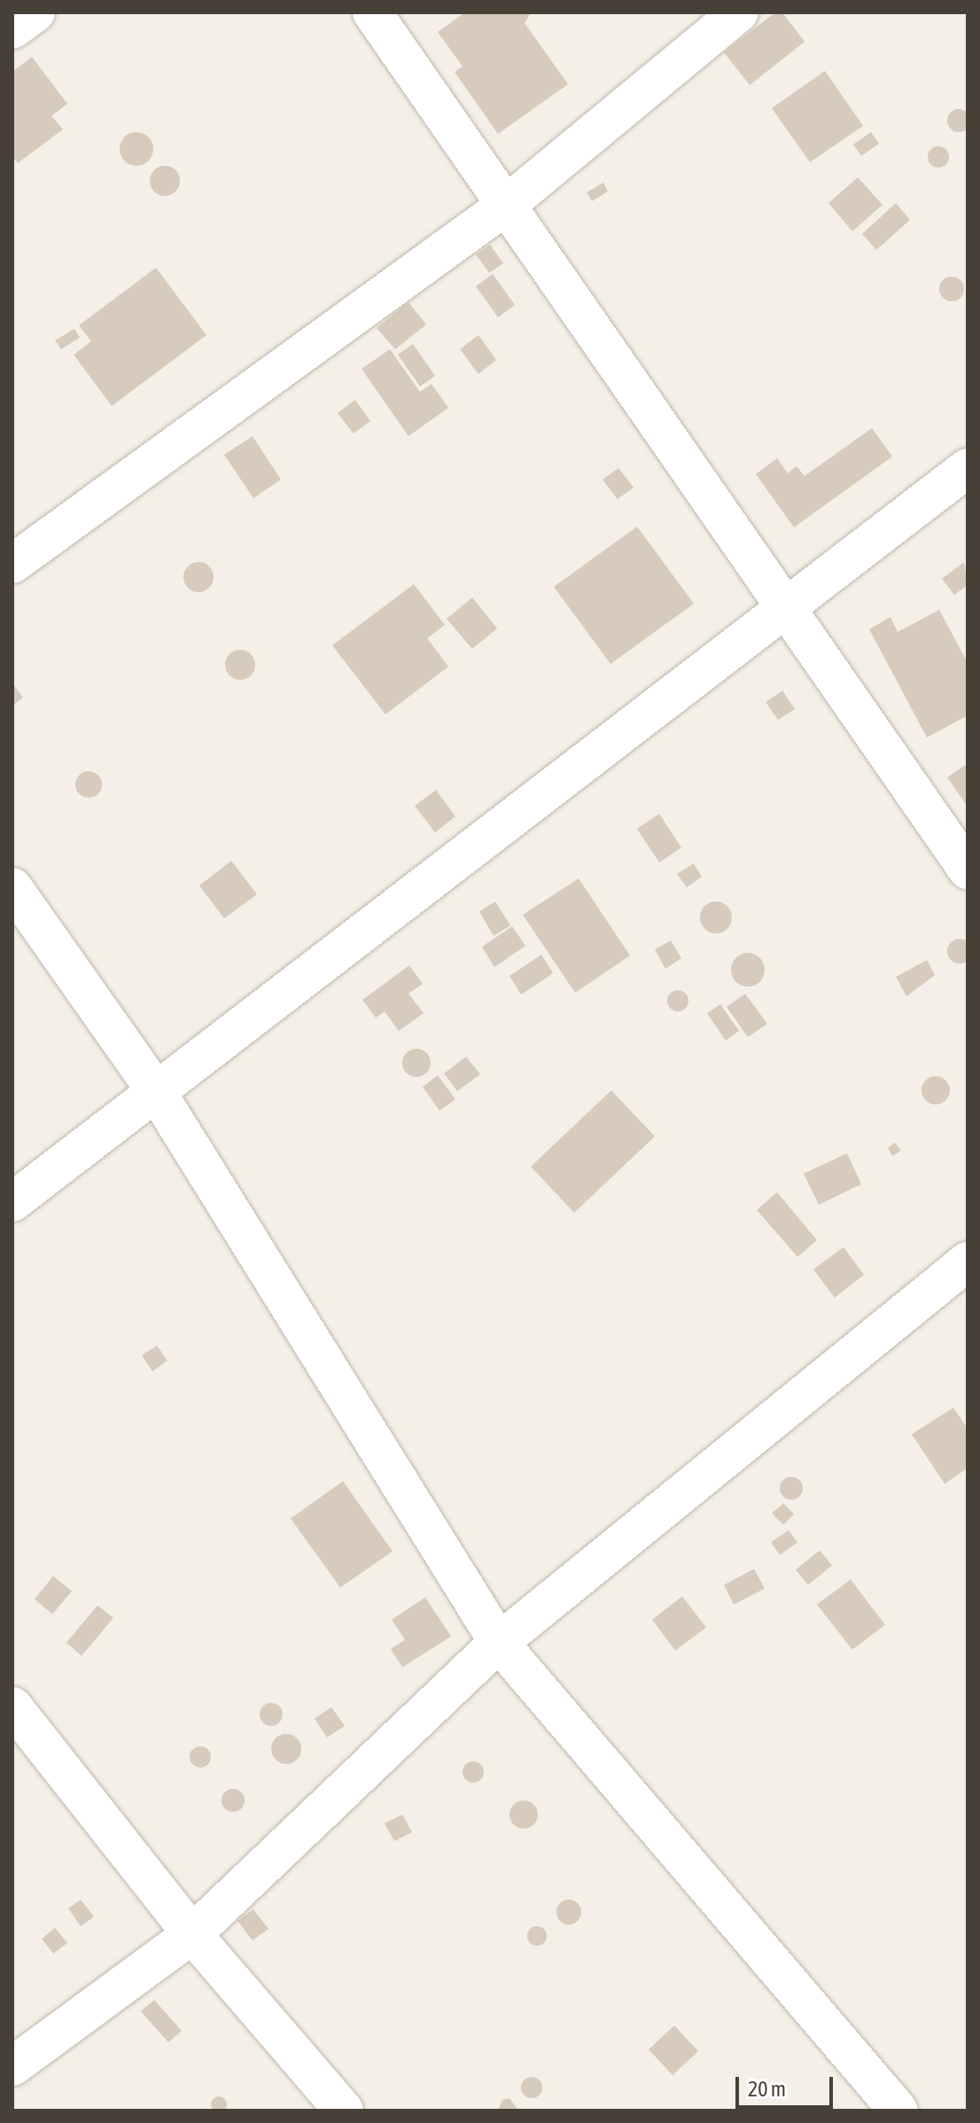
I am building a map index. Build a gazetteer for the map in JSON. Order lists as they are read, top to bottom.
{
  "scale_bar": "20 m"
}
